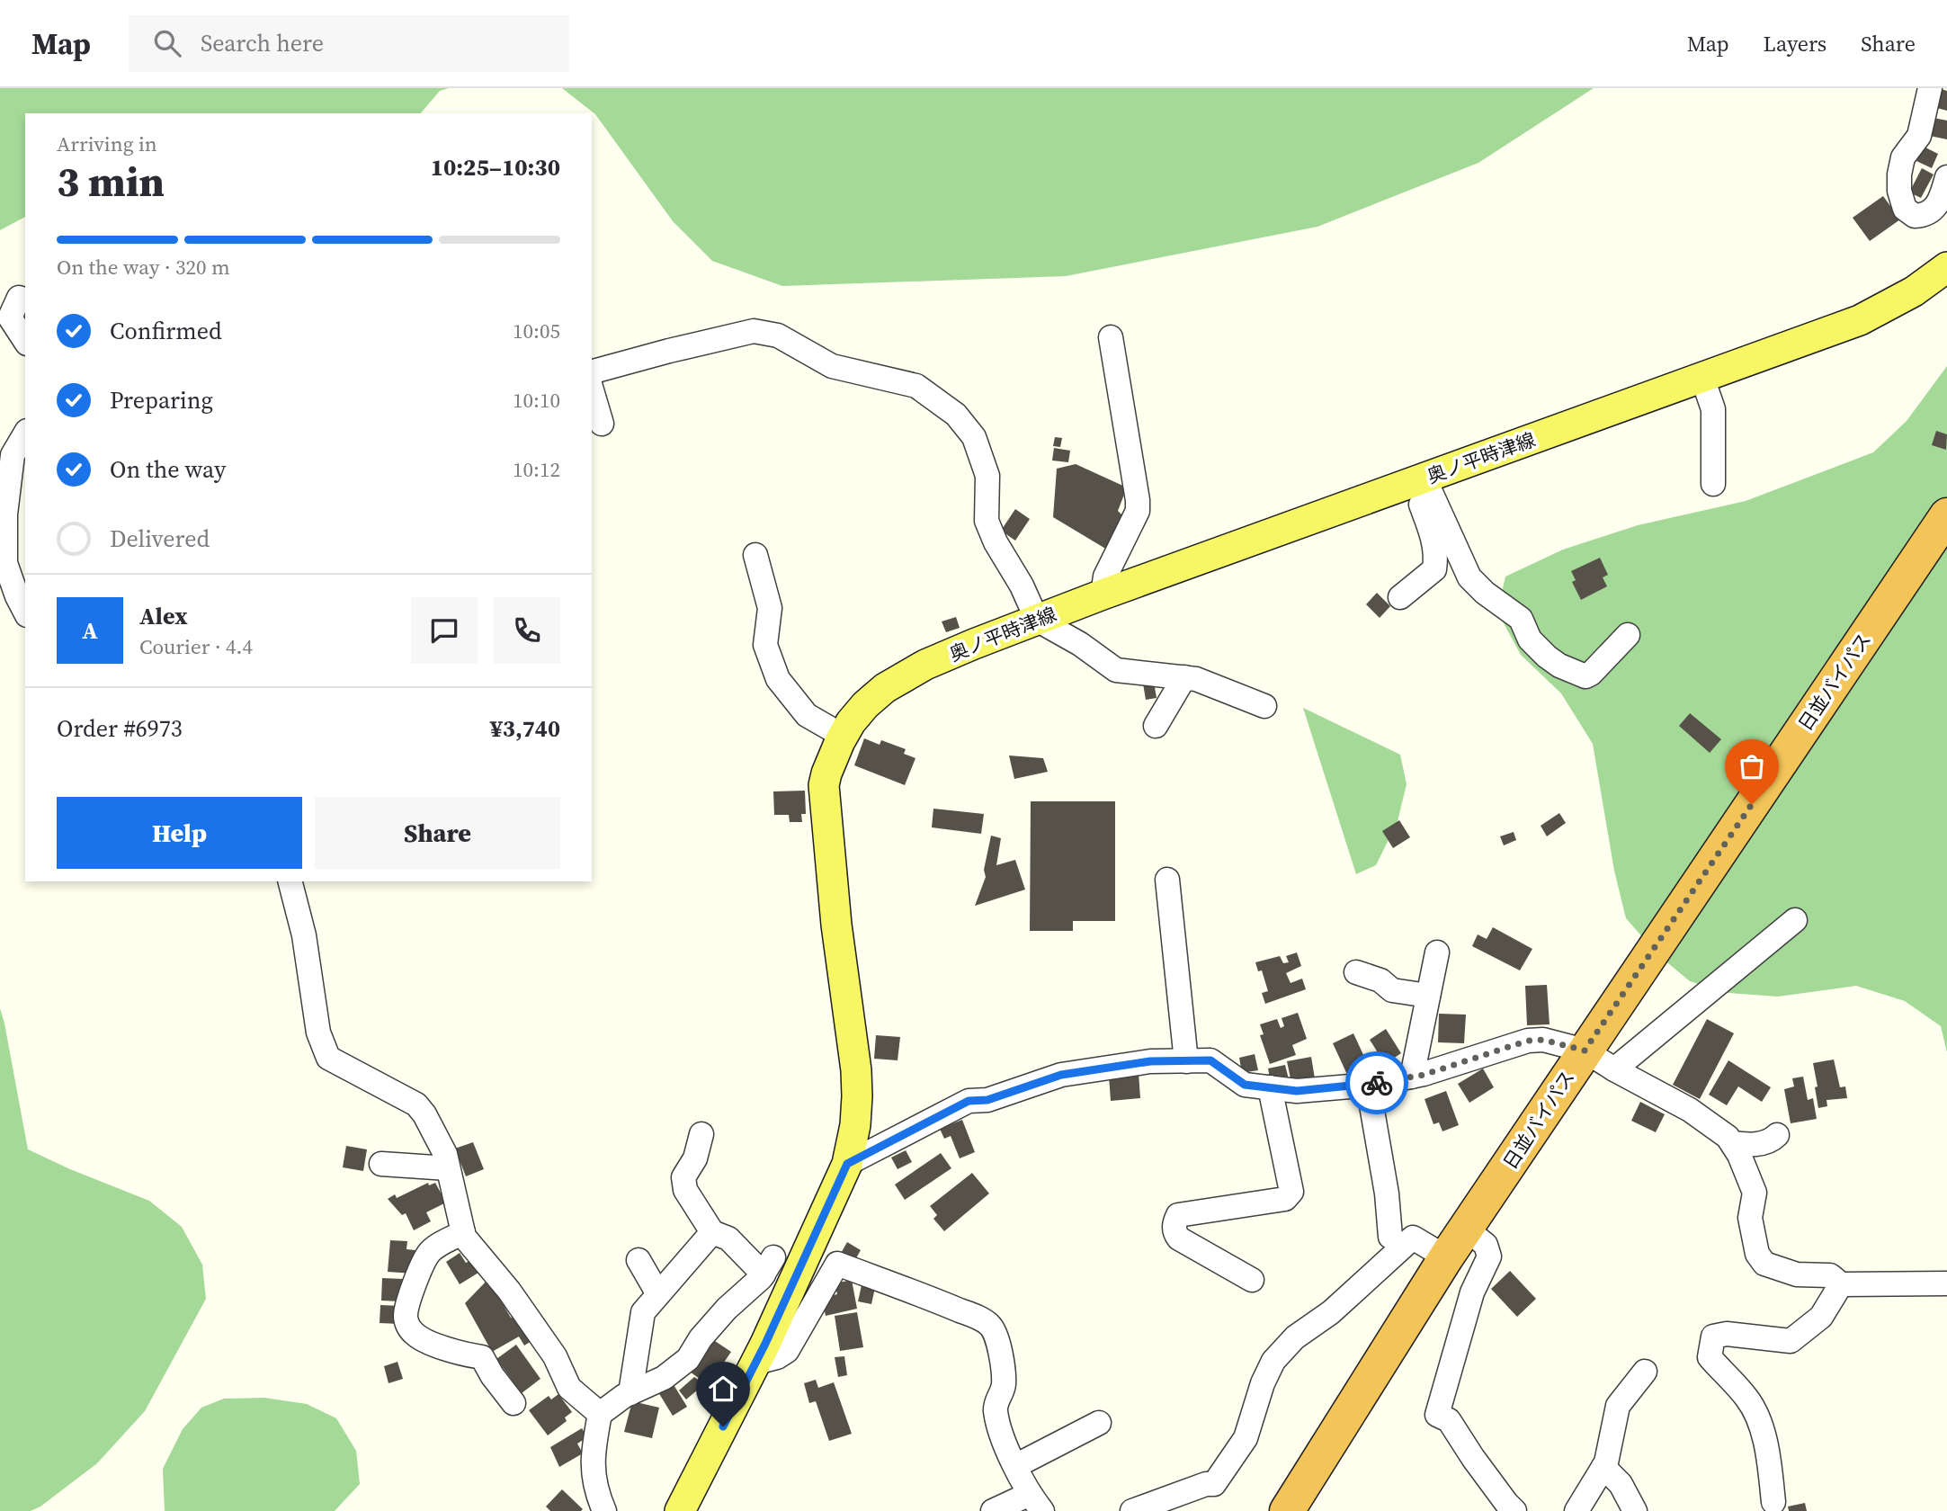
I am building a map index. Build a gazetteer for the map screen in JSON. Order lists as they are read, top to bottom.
{
  "streets": {
    "highway": ["日並バイパス"],
    "main road": ["奥ノ平時津線"]
  },
  "page": {
    "header": "Map",
    "search": "Search here",
    "nav": ["Map", "Layers", "Share"],
    "heading": ["3 min", "Arriving in", "10:25–10:30"],
    "panel": [
      "Alex",
      "Courier · 4.4",
      "Order #6973",
      "¥3,740"
    ],
    "bar": "On the way · 320 m",
    "list": [
      ["Confirmed", "10:05"],
      ["Preparing", "10:10"],
      ["On the way", "10:12"],
      "Delivered"
    ],
    "round": "A",
    "buttons": ["Help", "Share"]
  }
}
